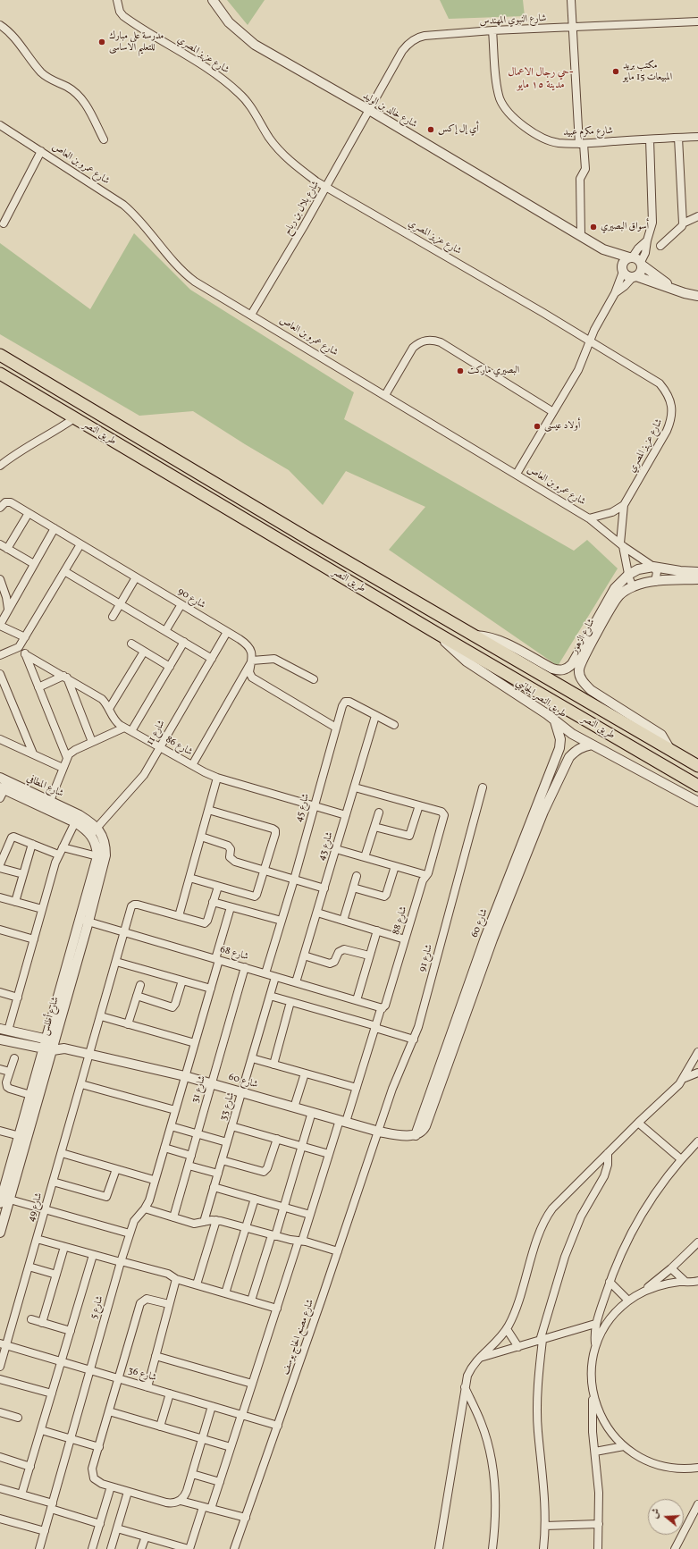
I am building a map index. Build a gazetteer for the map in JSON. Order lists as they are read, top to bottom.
{
  "streets": {
    "highway": ["طريق النصر"],
    "street": [
      "شارع النبوي المهندس",
      "شارع عزيز المصري",
      "شارع خالد بن الوليد",
      "شارع مكرم عبيد",
      "شارع عمرو بن العاص",
      "شارع بلال بن رباح",
      "شارع 90",
      "شارع الزهور",
      "طريق النصر الجانبي",
      "شارع 11",
      "شارع 86",
      "شارع المطافي",
      "شارع 45",
      "شارع 43",
      "شارع 88",
      "شارع 60",
      "شارع 68",
      "شارع 91",
      "شارع أطلس",
      "شارع 31",
      "شارع 33",
      "شارع 49",
      "شارع 5",
      "شارع مصنع الحاج يوسف",
      "شارع 36"
    ]
  },
  "crossings": [
    ["شارع النبوي المهندس", "شارع خالد بن الوليد"],
    ["شارع النبوي المهندس", "شارع مكرم عبيد"],
    ["شارع النبوي المهندس", "شارع بلال بن رباح"],
    ["شارع عزيز المصري", "شارع عمرو بن العاص"],
    ["شارع عزيز المصري", "شارع بلال بن رباح"],
    ["شارع خالد بن الوليد", "شارع بلال بن رباح"],
    ["شارع عمرو بن العاص", "شارع بلال بن رباح"],
    ["شارع عمرو بن العاص", "شارع الزهور"],
    ["طريق النصر", "شارع الزهور"],
    ["طريق النصر", "طريق النصر الجانبي"],
    ["شارع 90", "شارع 11"],
    ["شارع 90", "شارع 45"],
    ["طريق النصر الجانبي", "شارع 60"],
    ["شارع 11", "شارع 86"],
    ["شارع 11", "شارع أطلس"],
    ["شارع 86", "شارع 45"],
    ["شارع 86", "شارع 43"],
    ["شارع 45", "شارع 43"],
    ["شارع 45", "شارع 68"],
    ["شارع 43", "شارع 88"],
    ["شارع 43", "شارع 68"],
    ["شارع 88", "شارع 60"],
    ["شارع 88", "شارع 68"],
    ["شارع 88", "شارع 36"],
    ["شارع 60", "شارع 91"],
    ["شارع 60", "شارع أطلس"],
    ["شارع 60", "شارع 31"],
    ["شارع 60", "شارع 33"],
    ["شارع 60", "شارع 49"],
    ["شارع 60", "شارع 5"],
    ["شارع 60", "شارع مصنع الحاج يوسف"],
    ["شارع 68", "شارع أطلس"],
    ["شارع 68", "شارع 31"],
    ["شارع 68", "شارع 33"],
    ["شارع 68", "شارع 49"],
    ["شارع 68", "شارع 5"],
    ["شارع 91", "شارع مصنع الحاج يوسف"],
    ["شارع 49", "شارع 36"],
    ["شارع 5", "شارع 36"],
    ["شارع مصنع الحاج يوسف", "شارع 36"]
  ],
  "districts": ["حي رجال الاعمال- مدينة ١٥ مايو"],
  "places": [
    "مدرسة على مبارك للتعليم الاساسى",
    "مكتب بريد المبيعات 15 مايو",
    "أي إل إكس",
    "أسواق البصيري",
    "البصيري ماركت",
    "أولاد عيسى"
  ],
  "north": "left"
}
